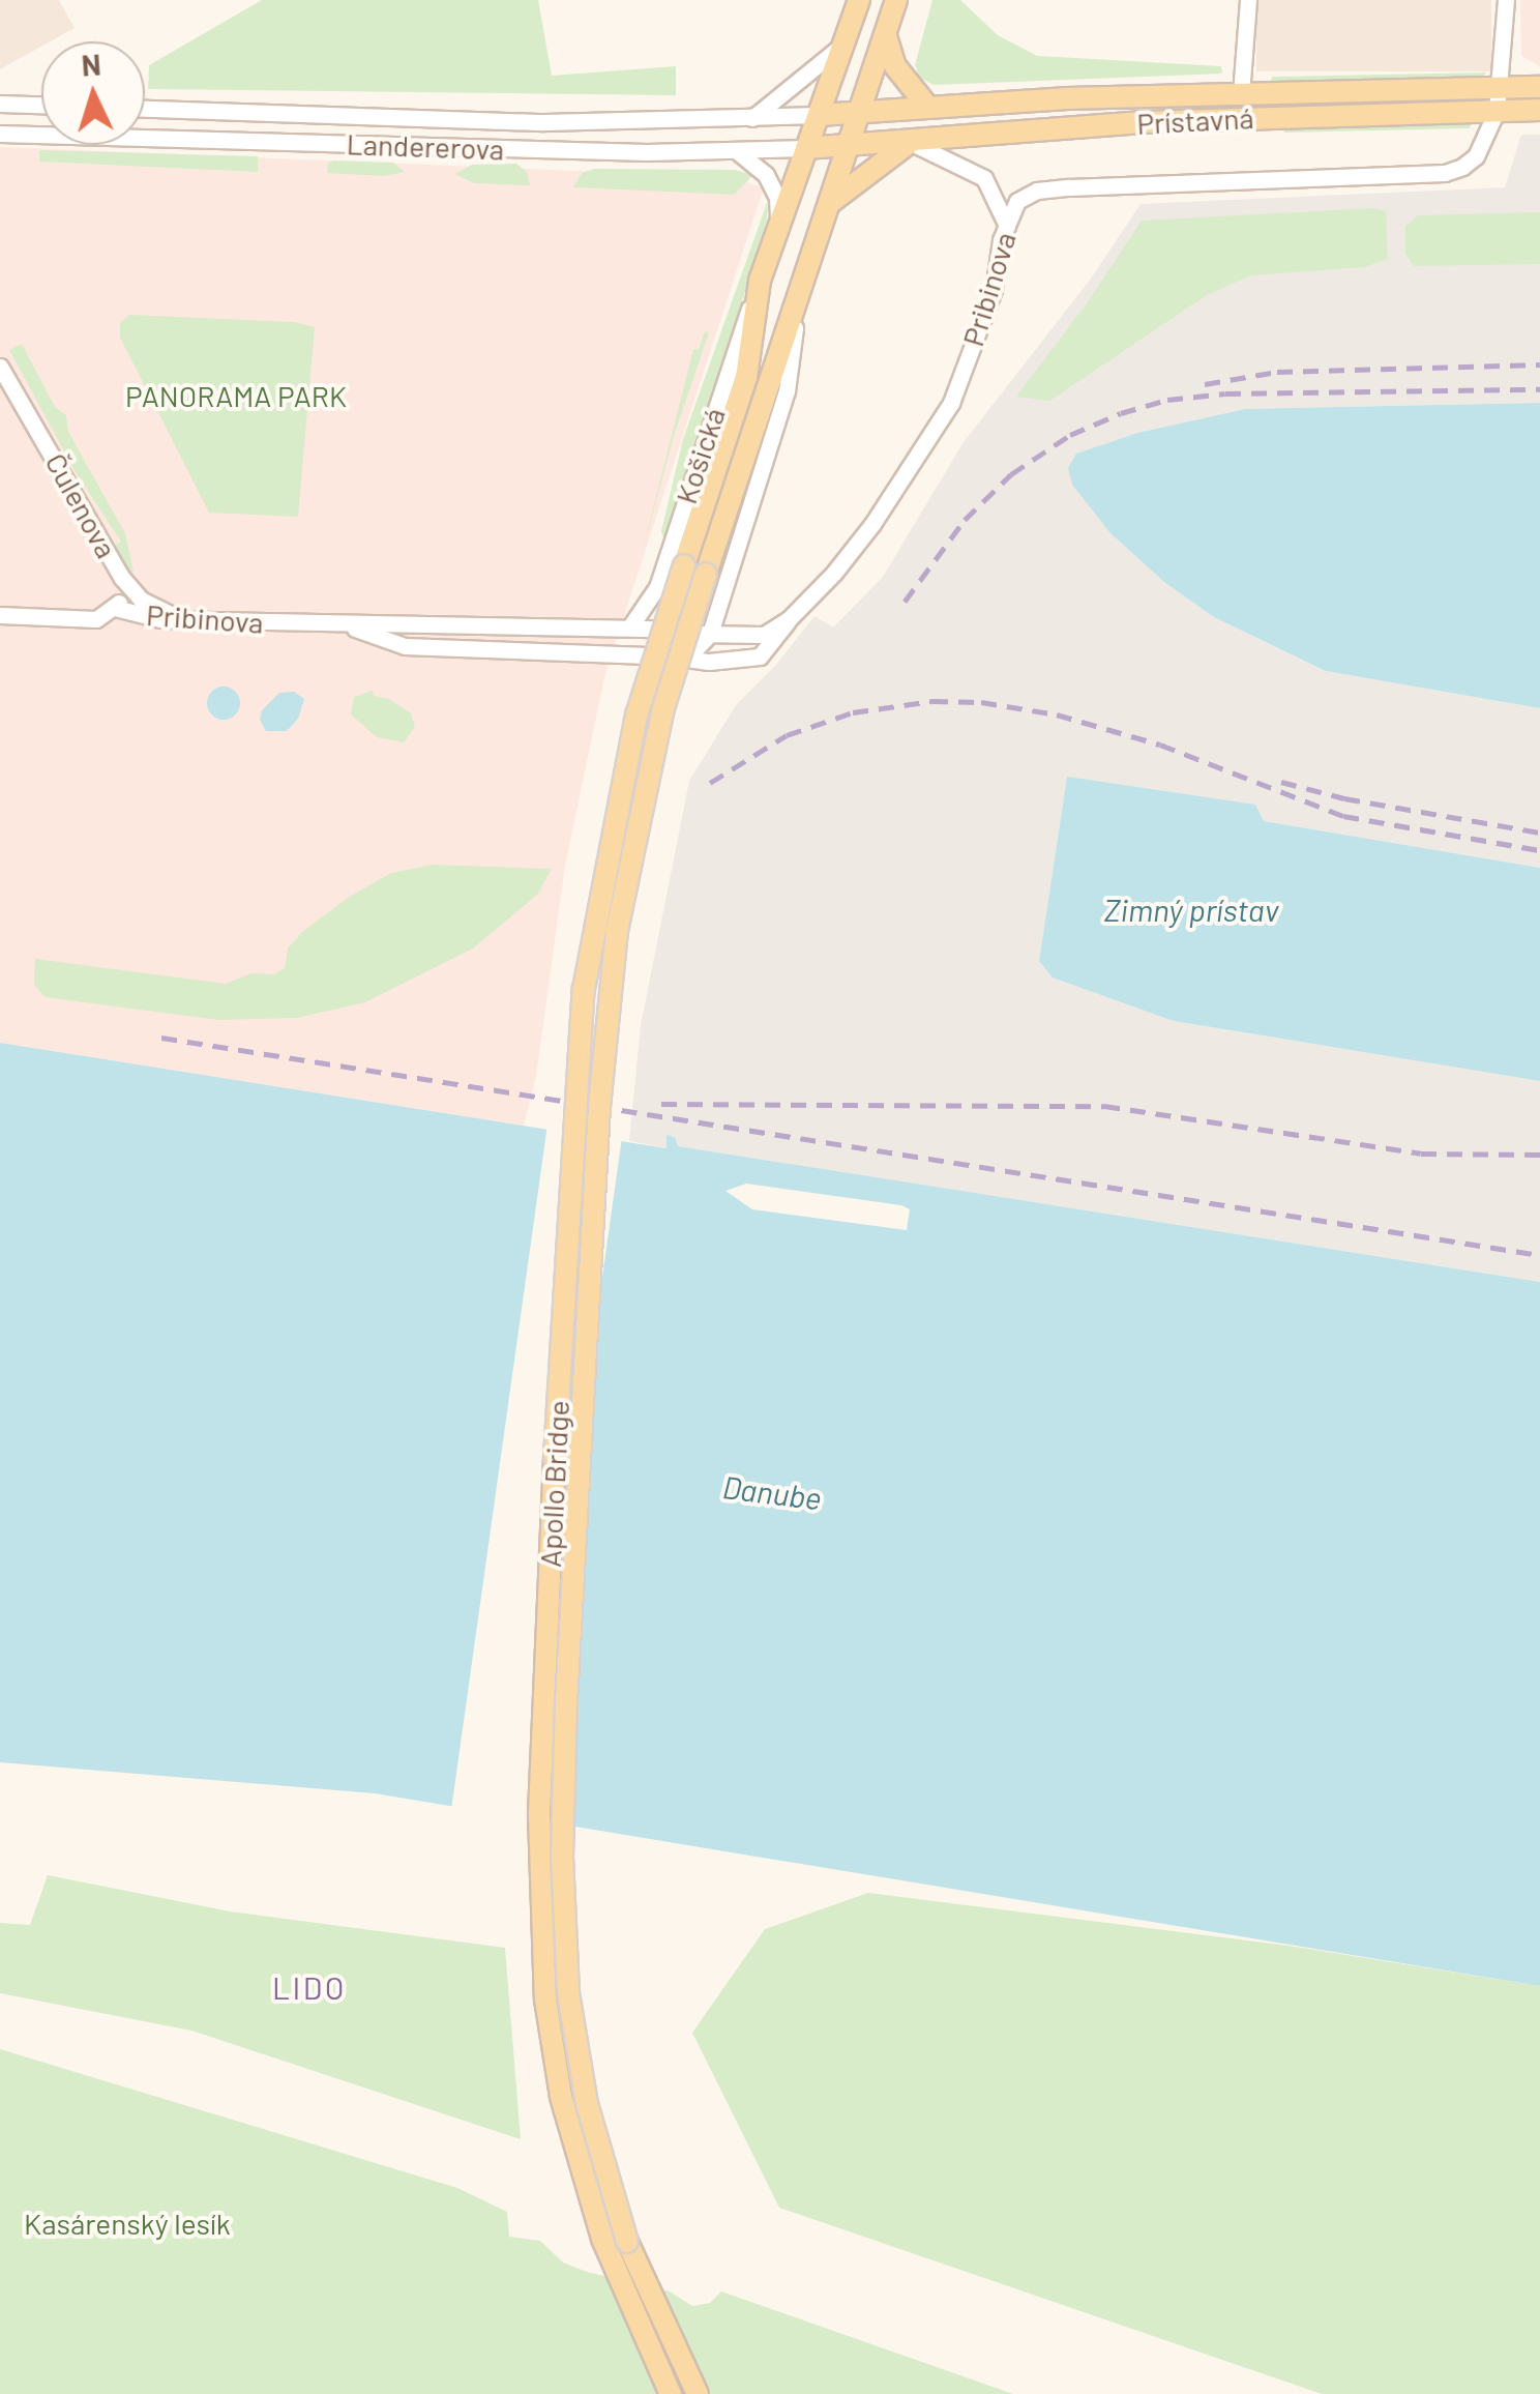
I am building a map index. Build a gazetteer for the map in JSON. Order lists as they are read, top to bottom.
{
  "streets": {
    "main road": [
      "Prístavná",
      "Landererova",
      "Košická",
      "Apollo Bridge"
    ],
    "street": ["Pribinova", "Čulenova"]
  },
  "crossings": [
    ["Prístavná", "Landererova"],
    ["Prístavná", "Pribinova"],
    ["Prístavná", "Košická"],
    ["Landererova", "Košická"],
    ["Pribinova", "Košická"],
    ["Pribinova", "Čulenova"],
    ["Košická", "Apollo Bridge"]
  ],
  "districts": ["LIDO"],
  "water": ["Zimný prístav", "Danube"],
  "parks": ["PANORAMA PARK", "Kasárenský lesík"],
  "north": "top"
}
